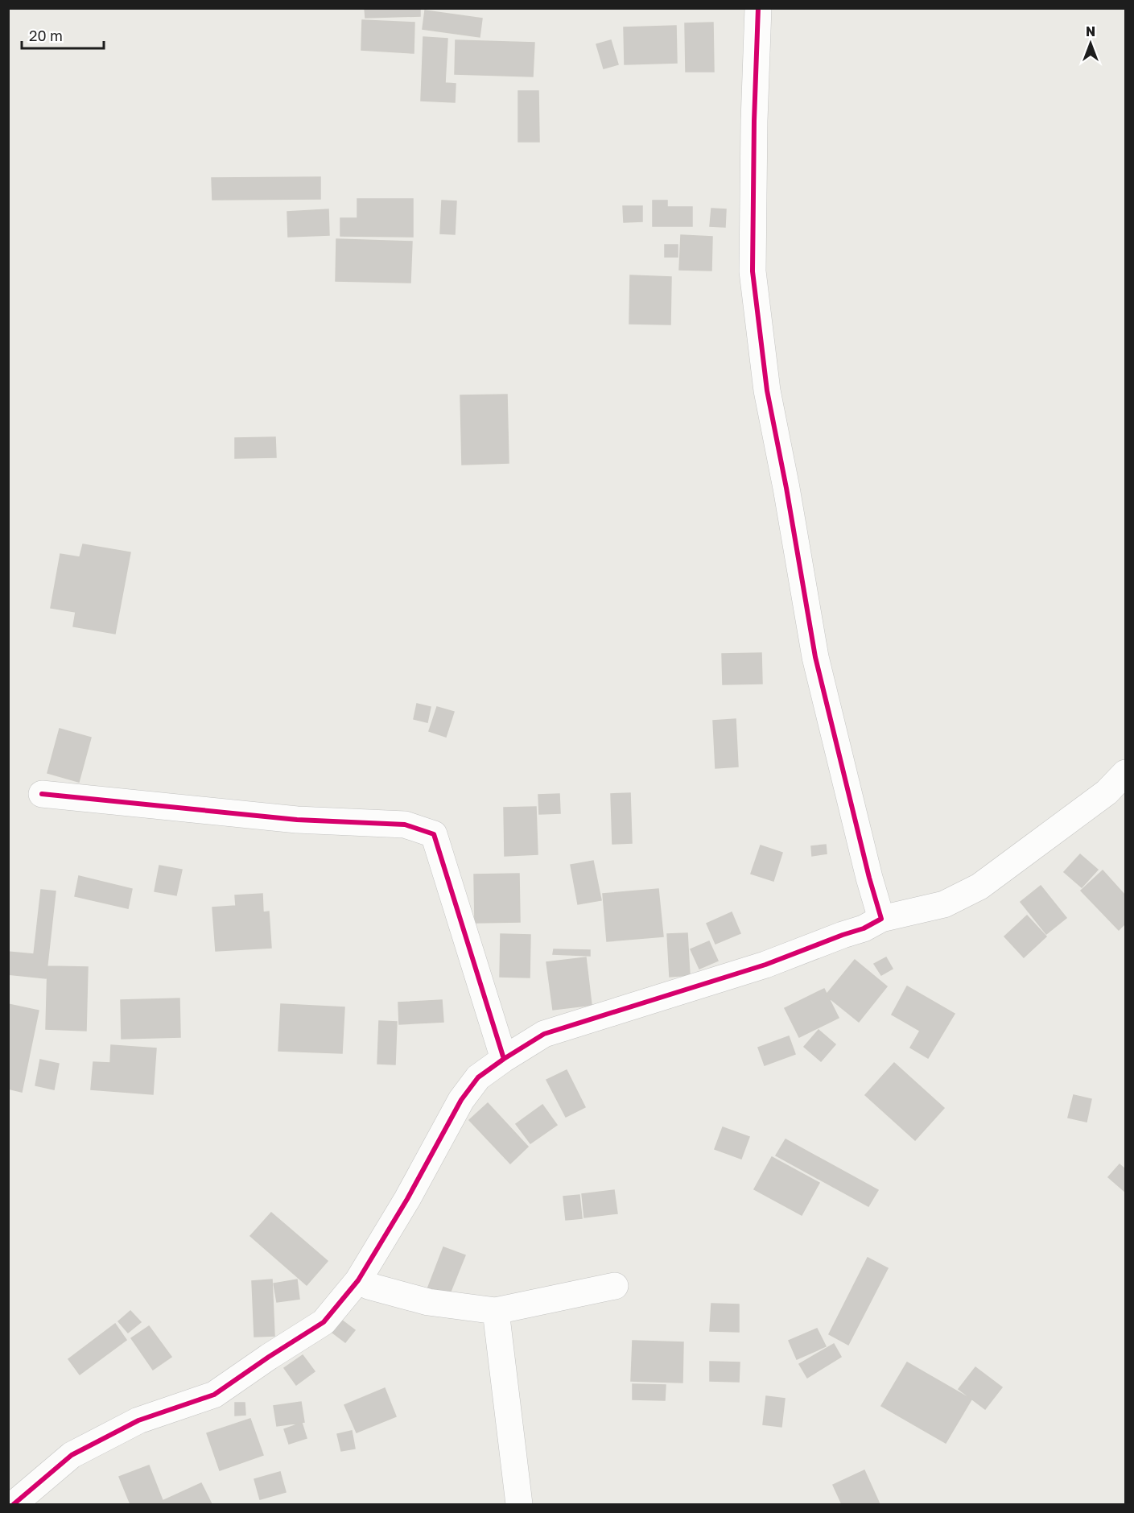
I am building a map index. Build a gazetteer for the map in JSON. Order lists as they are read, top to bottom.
{
  "scale_bar": "20 m",
  "north": "top"
}
